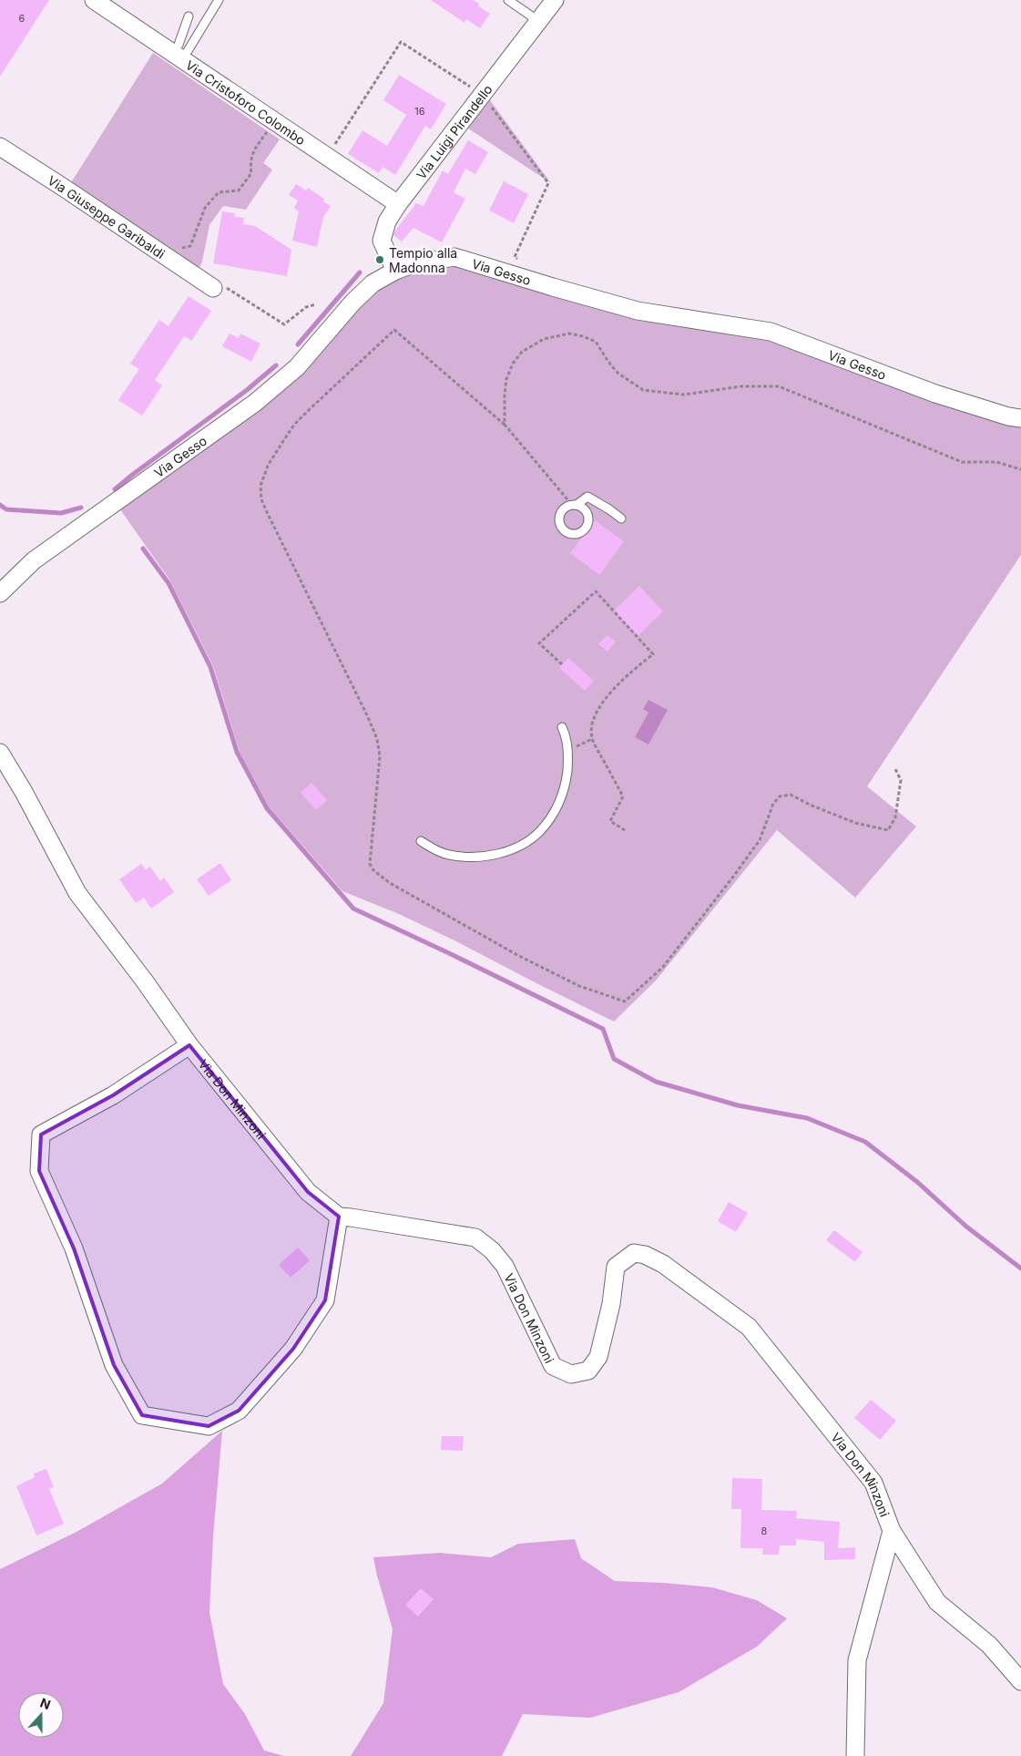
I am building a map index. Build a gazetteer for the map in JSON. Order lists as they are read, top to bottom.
{
  "streets": {
    "street": [
      "Via Cristoforo Colombo",
      "Via Luigi Pirandello",
      "Via Giuseppe Garibaldi",
      "Via Gesso",
      "Via Don Minzoni"
    ]
  },
  "crossings": [
    ["Via Cristoforo Colombo", "Via Luigi Pirandello"],
    ["Via Luigi Pirandello", "Via Gesso"]
  ],
  "places": ["Tempio alla Madonna"],
  "house_numbers": ["6", "16", "8"],
  "north": "top"
}
